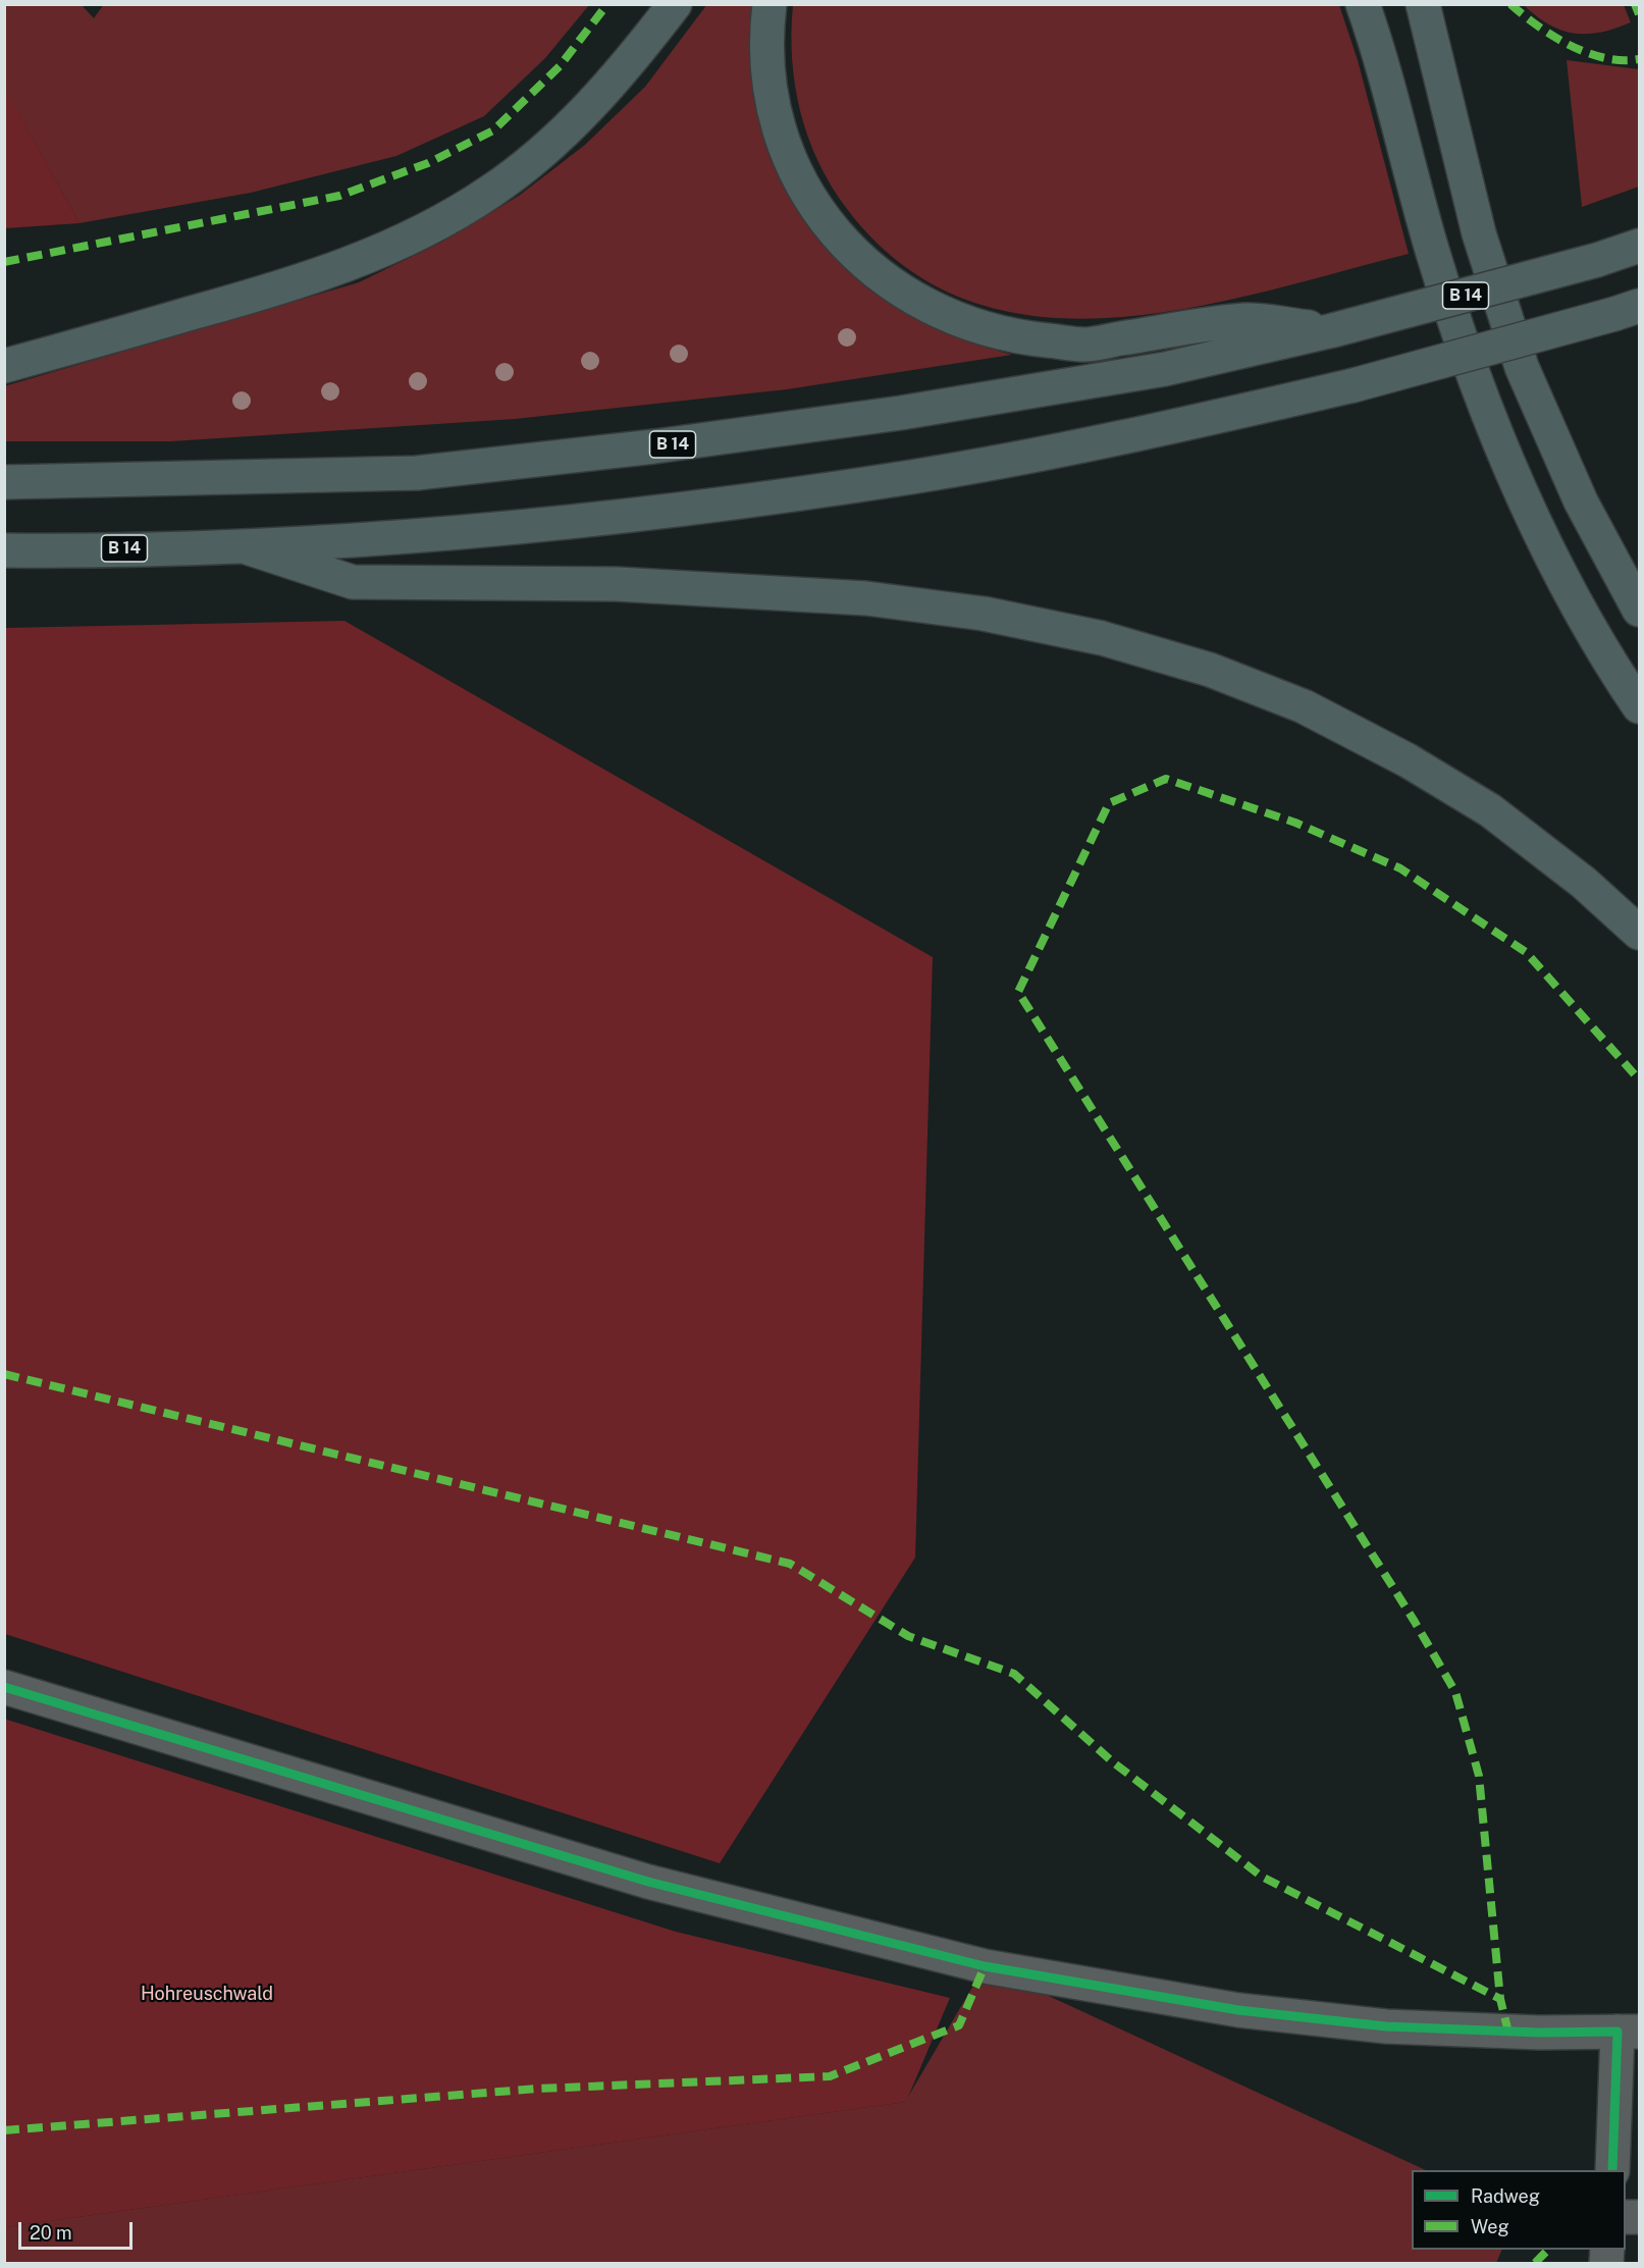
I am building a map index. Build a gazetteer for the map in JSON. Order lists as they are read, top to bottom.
{
  "streets": {
    "highway": ["B 14"]
  },
  "parks": ["Hohreuschwald"],
  "legend": ["Radweg", "Weg"],
  "scale_bar": "20 m"
}
